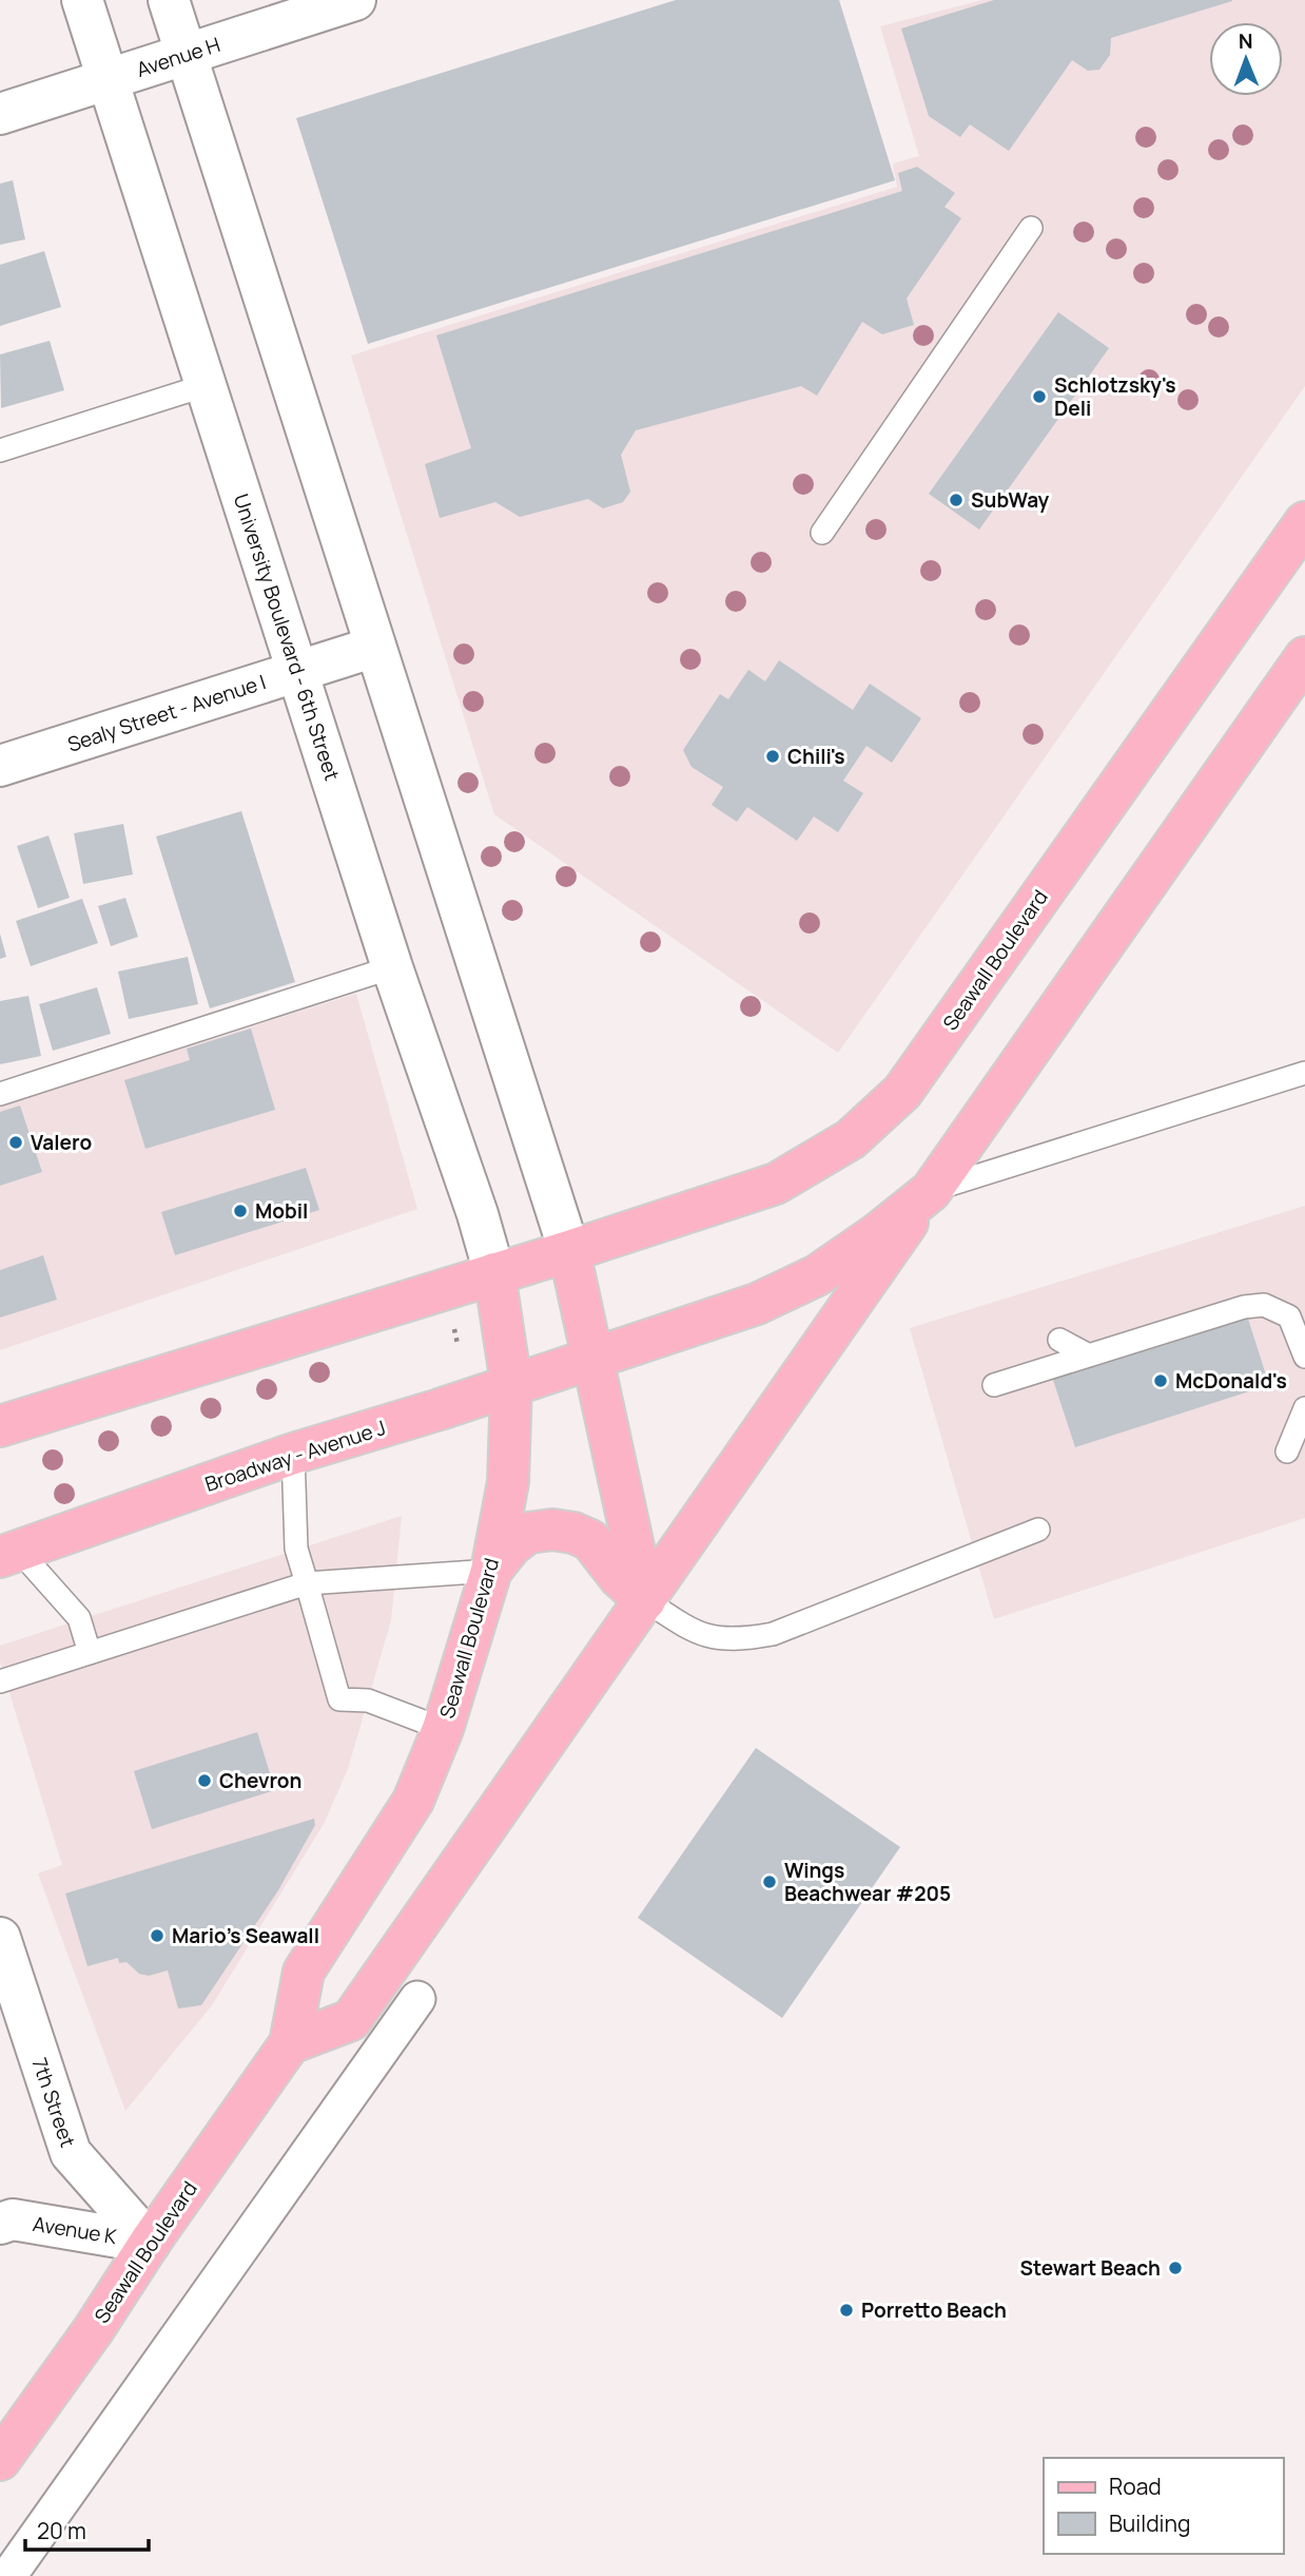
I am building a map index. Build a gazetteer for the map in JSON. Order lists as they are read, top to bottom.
{
  "streets": {
    "main road": ["Seawall Boulevard", "Broadway - Avenue J"],
    "street": [
      "Avenue H",
      "University Boulevard - 6th Street",
      "Sealy Street - Avenue I",
      "7th Street",
      "Avenue K"
    ]
  },
  "crossings": [
    ["Avenue H", "University Boulevard - 6th Street"],
    ["University Boulevard - 6th Street", "Sealy Street - Avenue I"],
    ["University Boulevard - 6th Street", "Seawall Boulevard"],
    ["Seawall Boulevard", "Broadway - Avenue J"],
    ["Seawall Boulevard", "7th Street"],
    ["Seawall Boulevard", "Avenue K"],
    ["7th Street", "Avenue K"]
  ],
  "places": [
    "Schlotzsky's Deli",
    "SubWay",
    "Chili's",
    "Valero",
    "Mobil",
    "McDonald's",
    "Chevron",
    "Wings Beachwear #205",
    "Mario’s Seawall",
    "Stewart Beach",
    "Porretto Beach"
  ],
  "legend": ["Road", "Building"],
  "scale_bar": "20 m",
  "north": "top"
}
